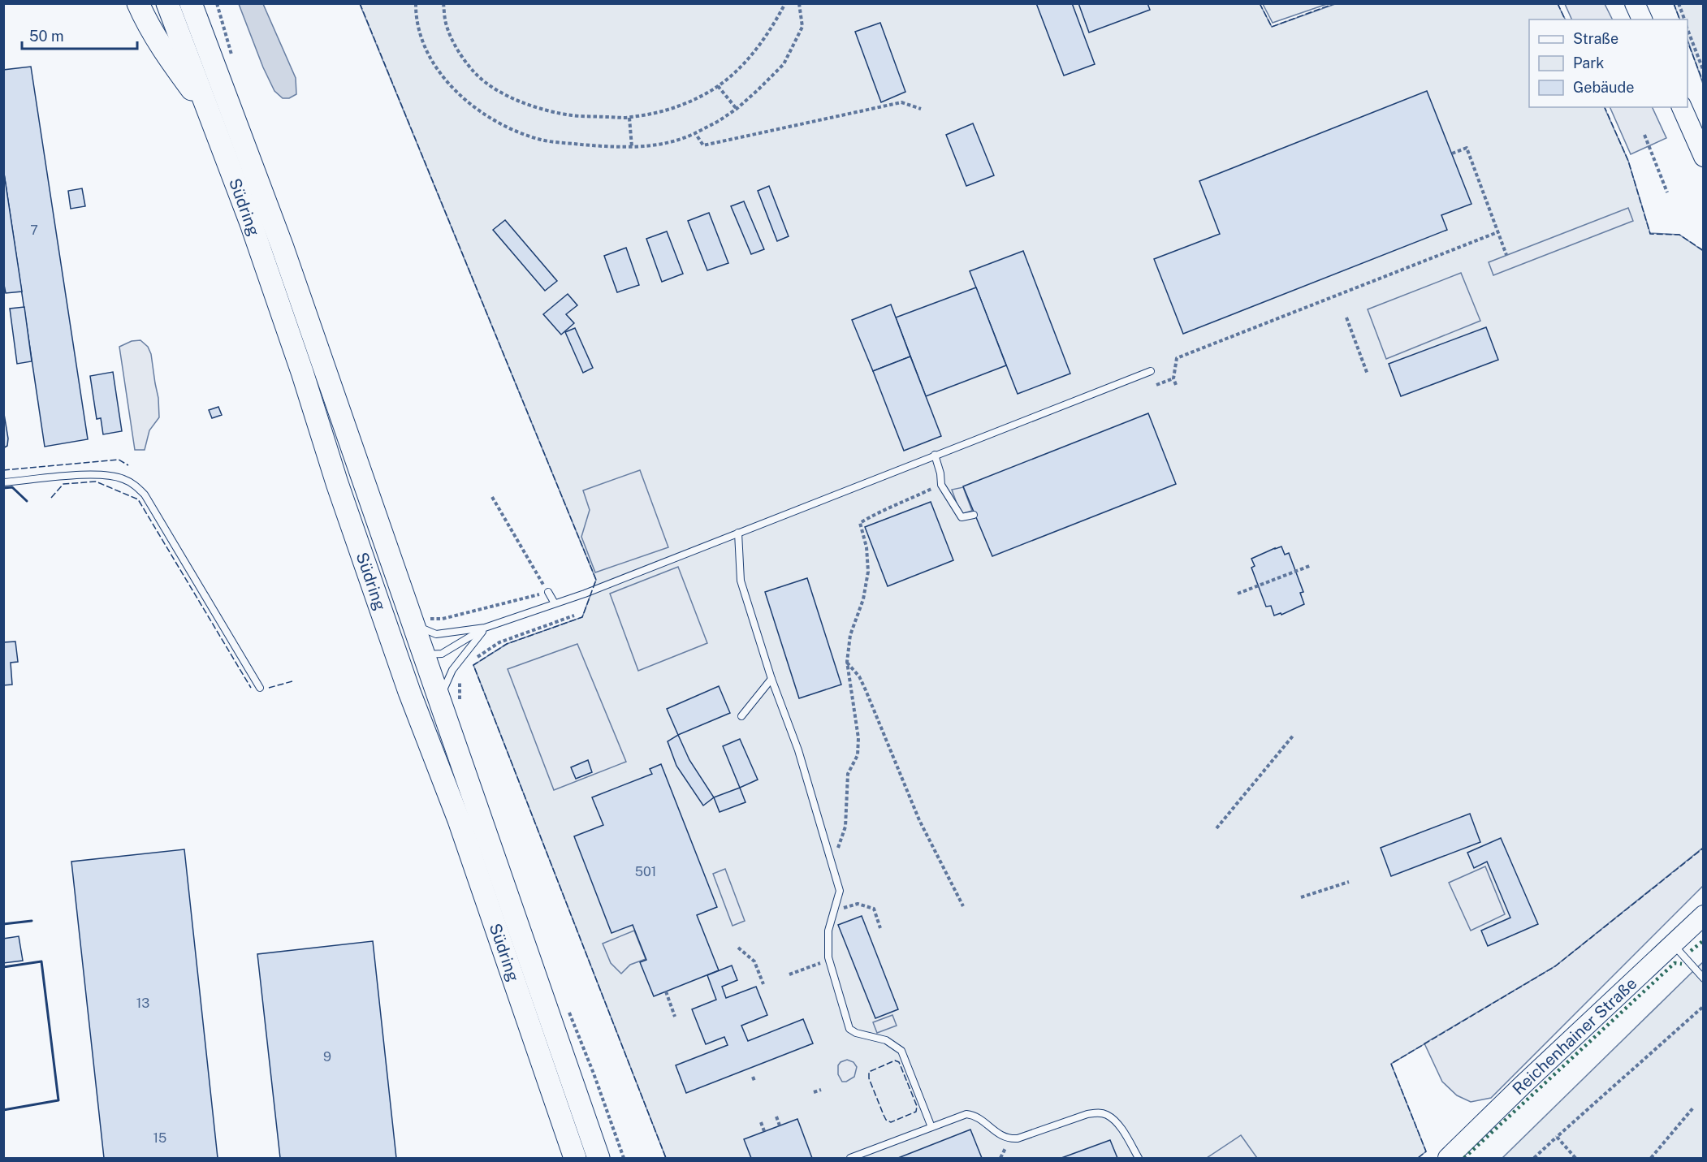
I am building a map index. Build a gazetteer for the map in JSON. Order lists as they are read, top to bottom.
{
  "streets": {
    "main road": ["Südring", "Reichenhainer Straße"]
  },
  "house_numbers": [
    "7",
    "501",
    "13",
    "9",
    "15"
  ],
  "legend": ["Straße", "Park", "Gebäude"],
  "scale_bar": "50 m"
}
